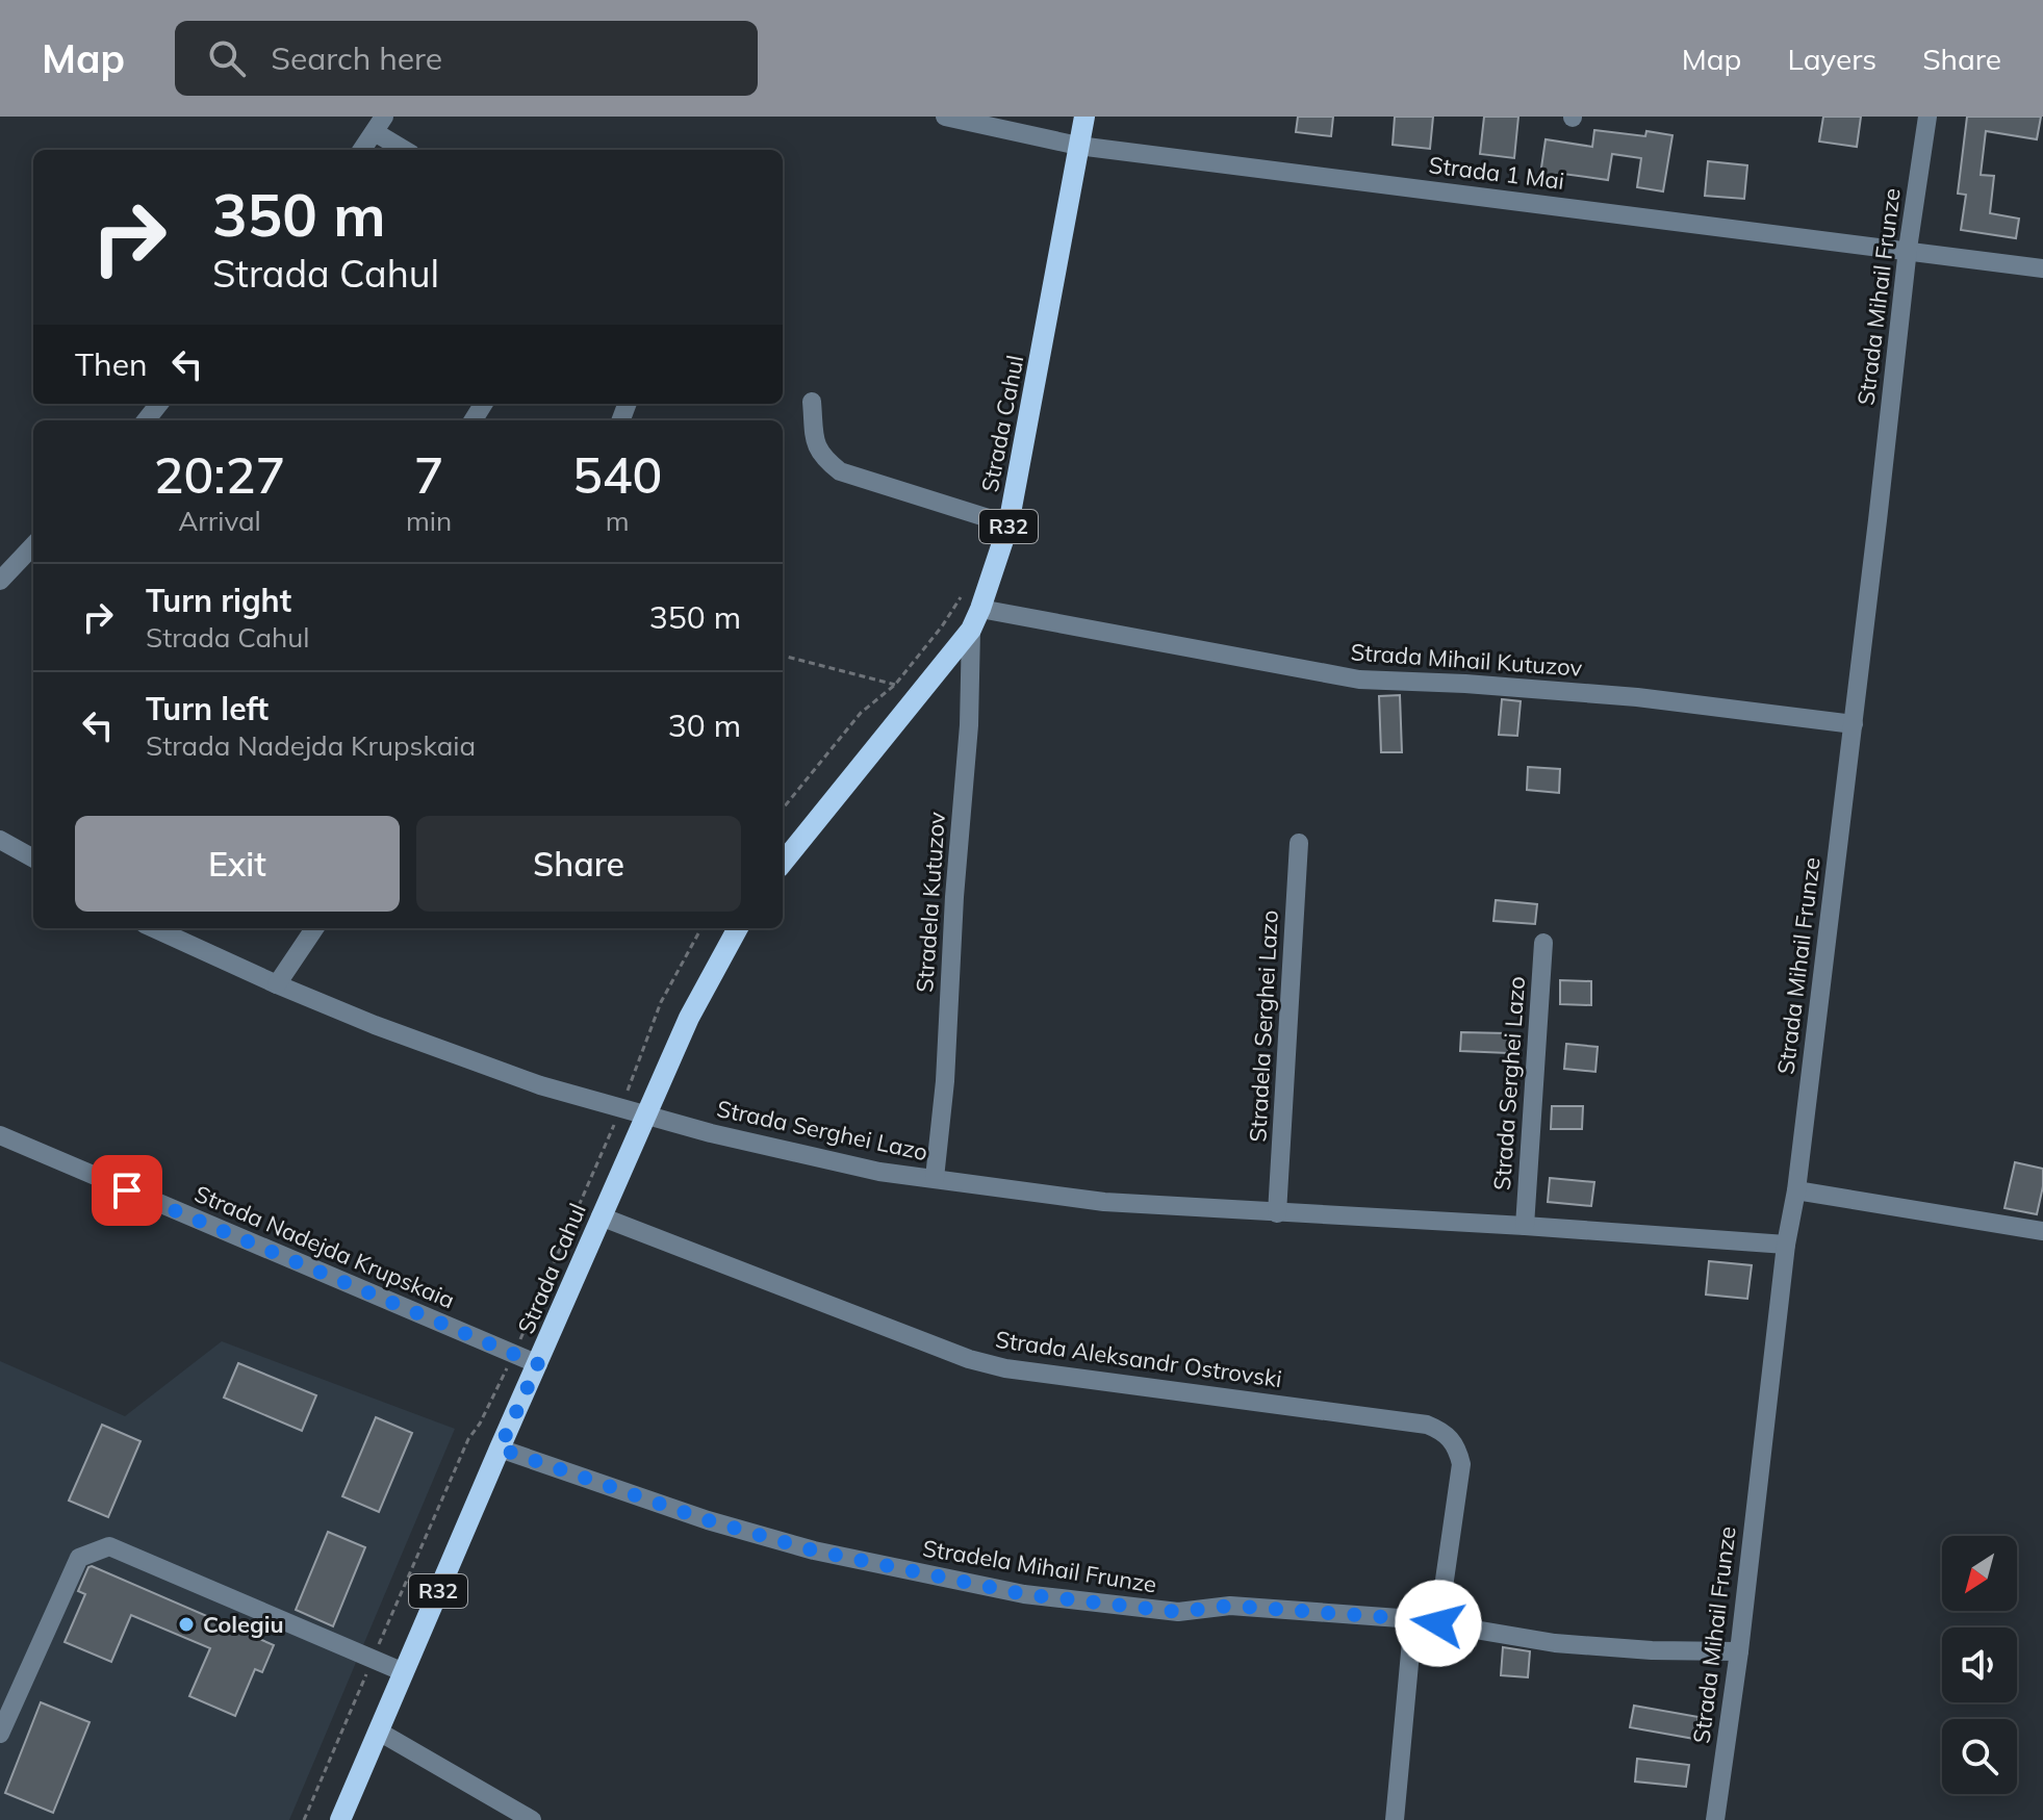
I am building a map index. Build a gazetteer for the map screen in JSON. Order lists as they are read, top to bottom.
{
  "streets": {
    "main road": ["Strada Cahul", "R32"],
    "street": [
      "Strada 1 Mai",
      "Strada Mihail Frunze",
      "Strada Mihail Kutuzov",
      "Stradela Kutuzov",
      "Stradela Serghei Lazo",
      "Strada Serghei Lazo",
      "Strada Nadejda Krupskaia",
      "Strada Aleksandr Ostrovski",
      "Stradela Mihail Frunze"
    ]
  },
  "crossings": [
    ["Strada 1 Mai", "Strada Mihail Frunze"],
    ["Strada 1 Mai", "Strada Cahul"],
    ["Strada Mihail Frunze", "Strada Mihail Kutuzov"],
    ["Strada Mihail Frunze", "Strada Serghei Lazo"],
    ["Strada Mihail Frunze", "Stradela Mihail Frunze"],
    ["Strada Cahul", "Strada Mihail Kutuzov"],
    ["Strada Cahul", "Stradela Kutuzov"],
    ["Strada Cahul", "Strada Serghei Lazo"],
    ["Strada Cahul", "Strada Nadejda Krupskaia"],
    ["Strada Cahul", "Strada Aleksandr Ostrovski"],
    ["Strada Cahul", "Stradela Mihail Frunze"],
    ["Stradela Kutuzov", "Strada Serghei Lazo"],
    ["Stradela Serghei Lazo", "Strada Serghei Lazo"],
    ["Strada Aleksandr Ostrovski", "Stradela Mihail Frunze"]
  ],
  "places": ["Colegiu"],
  "north": "bottom left",
  "page": {
    "header": "Map",
    "search": "Search here",
    "nav": ["Map", "Layers", "Share"],
    "turn": ["350 m", "Strada Cahul"],
    "then": "Then",
    "eta": [
      "20:27",
      "Arrival",
      "7",
      "min",
      "540",
      "m"
    ],
    "list": [
      {
        "name": "Turn right",
        "note": "Strada Cahul",
        "value": "350 m"
      },
      {
        "name": "Turn left",
        "note": "Strada Nadejda Krupskaia",
        "value": "30 m"
      }
    ],
    "buttons": ["Exit", "Share"]
  }
}
